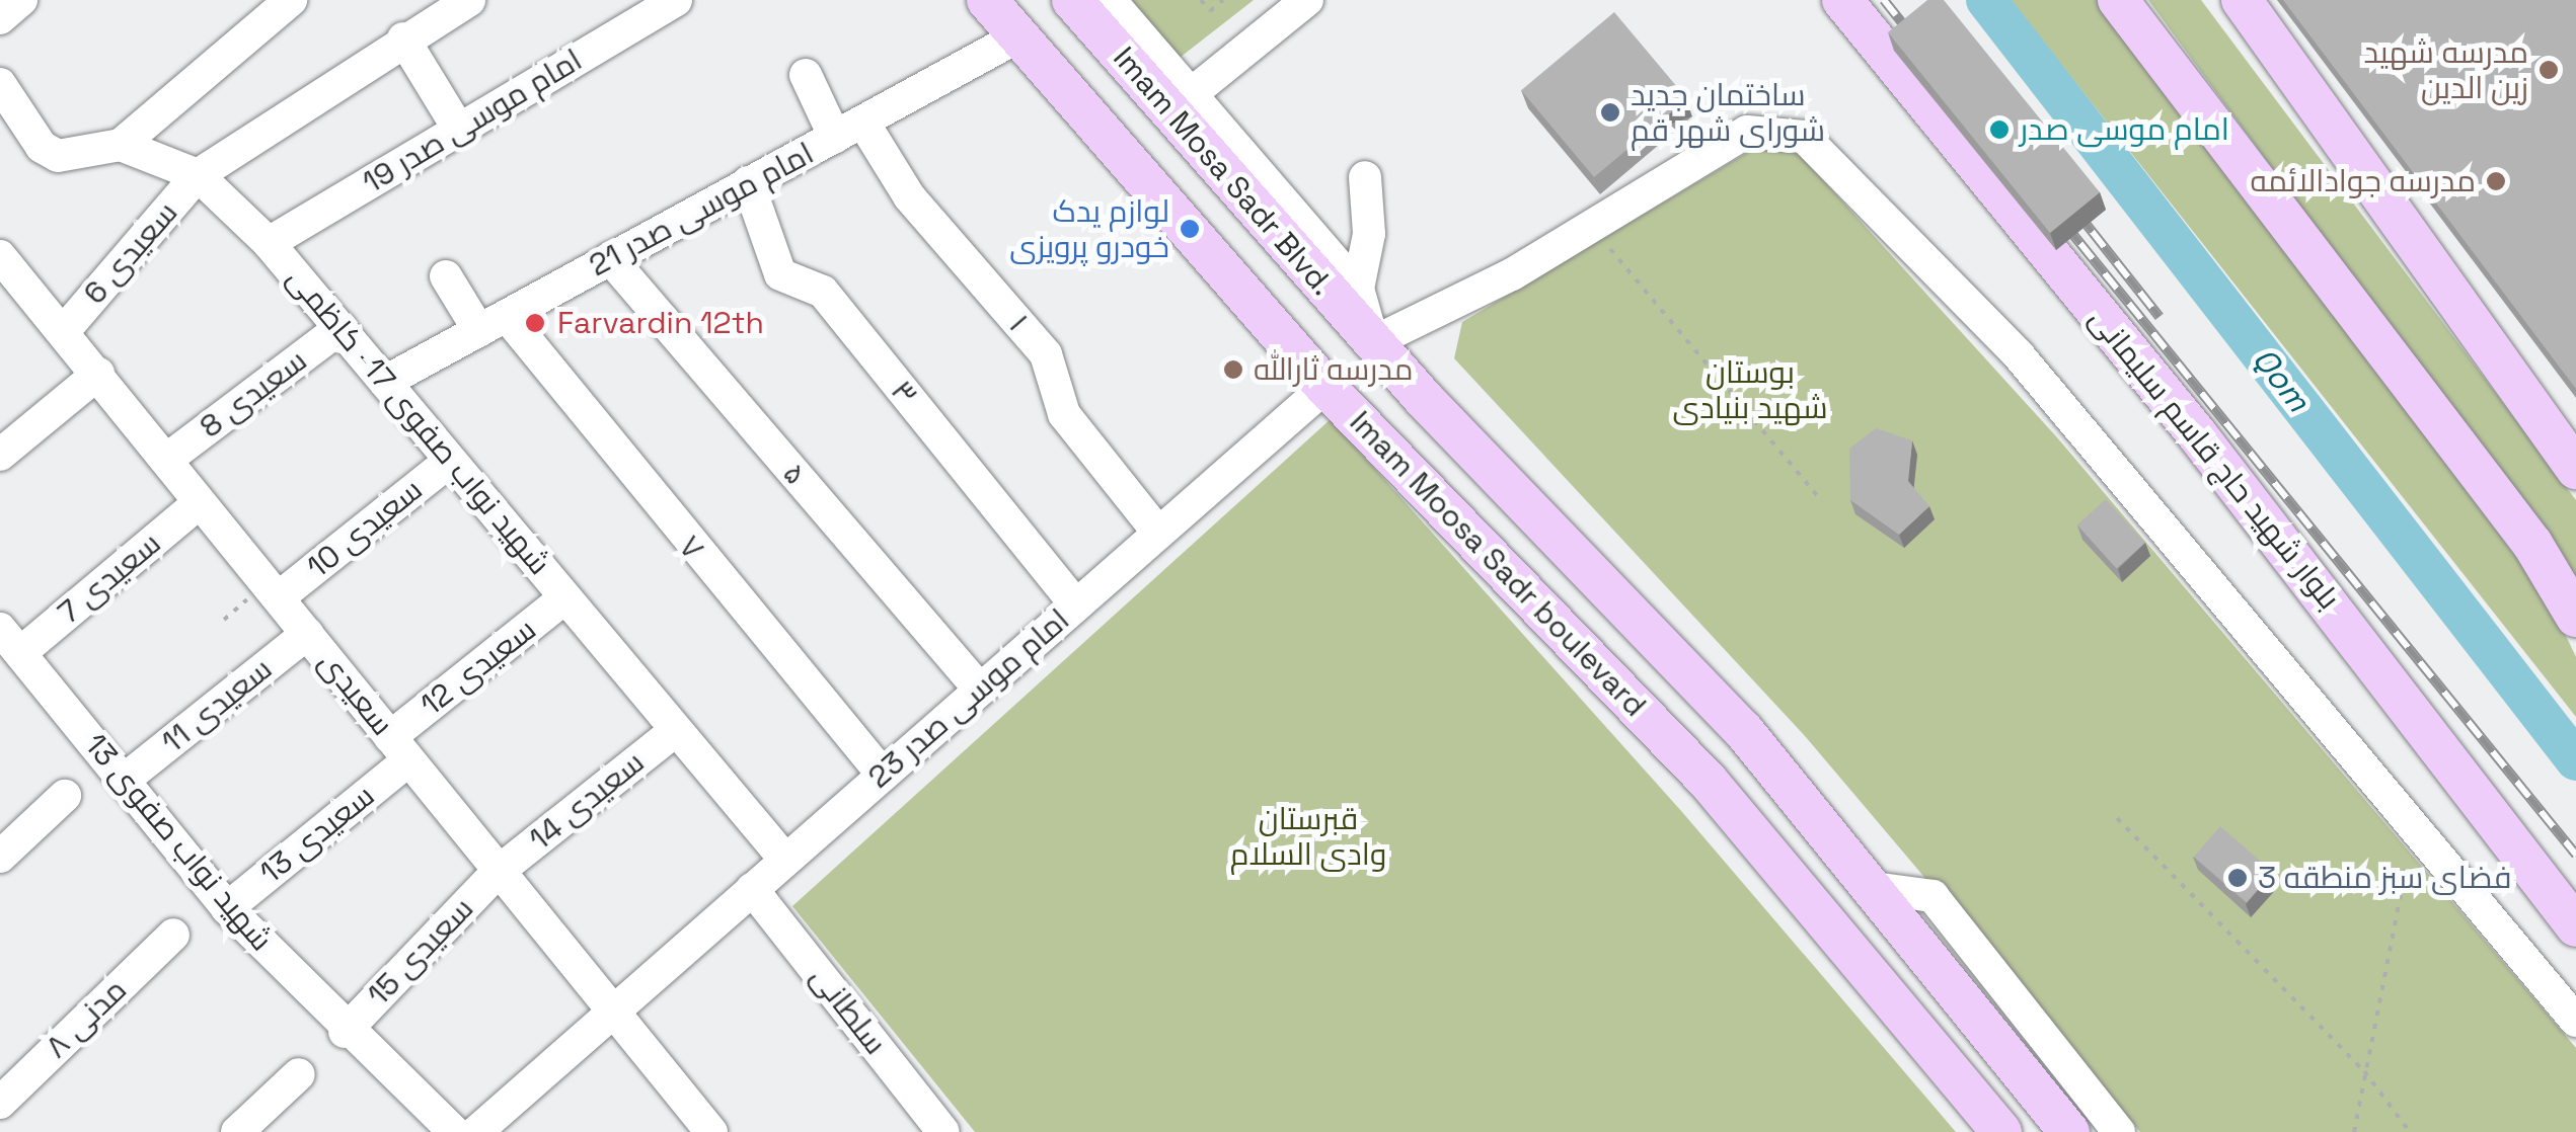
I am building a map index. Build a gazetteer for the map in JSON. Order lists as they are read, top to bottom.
{
  "streets": {
    "main road": ["Imam Mosa Sadr Blvd.", "بلوار شهید حاج قاسم سلیمانی", "Imam Moosa Sadr boulevard"],
    "street": [
      "امام موسی صدر 19",
      "امام موسی صدر 21",
      "سعیدی 6",
      "۱",
      "۳",
      "سعیدی 8",
      "شهید نواب صفوی 17- کاظمی",
      "۵",
      "سعیدی 10",
      "۷",
      "سعیدی 7",
      "سعیدی 12",
      "سعیدی",
      "امام موسی صدر 23",
      "سعیدی 11",
      "سعیدی 14",
      "سعیدی 13",
      "شهید نواب صفوی 13",
      "سعیدی 15",
      "سلطانی",
      "مدنی ۸"
    ]
  },
  "crossings": [
    ["امام موسی صدر 19", "شهید نواب صفوی 17- کاظمی"],
    ["Imam Mosa Sadr Blvd.", "Imam Moosa Sadr boulevard"],
    ["امام موسی صدر 21", "۱"],
    ["امام موسی صدر 21", "۳"],
    ["امام موسی صدر 21", "شهید نواب صفوی 17- کاظمی"],
    ["امام موسی صدر 21", "۵"],
    ["امام موسی صدر 21", "۷"],
    ["امام موسی صدر 21", "Imam Moosa Sadr boulevard"],
    ["سعیدی 6", "شهید نواب صفوی 17- کاظمی"],
    ["سعیدی 6", "سعیدی"],
    ["۱", "امام موسی صدر 23"],
    ["۳", "امام موسی صدر 23"],
    ["سعیدی 8", "شهید نواب صفوی 17- کاظمی"],
    ["سعیدی 8", "سعیدی"],
    ["شهید نواب صفوی 17- کاظمی", "سعیدی 10"],
    ["شهید نواب صفوی 17- کاظمی", "سعیدی 12"],
    ["شهید نواب صفوی 17- کاظمی", "امام موسی صدر 23"],
    ["شهید نواب صفوی 17- کاظمی", "سعیدی 14"],
    ["۵", "امام موسی صدر 23"],
    ["سعیدی 10", "سعیدی"],
    ["۷", "امام موسی صدر 23"],
    ["Imam Moosa Sadr boulevard", "امام موسی صدر 23"],
    ["سعیدی 7", "سعیدی"],
    ["سعیدی 7", "شهید نواب صفوی 13"],
    ["سعیدی 12", "سعیدی"],
    ["سعیدی 12", "سعیدی 13"],
    ["سعیدی", "امام موسی صدر 23"],
    ["سعیدی", "سعیدی 11"],
    ["سعیدی", "سعیدی 14"],
    ["سعیدی", "سعیدی 13"],
    ["سعیدی", "سعیدی 15"],
    ["امام موسی صدر 23", "سلطانی"],
    ["سعیدی 11", "شهید نواب صفوی 13"],
    ["سعیدی 14", "سعیدی 15"],
    ["سعیدی 13", "شهید نواب صفوی 13"],
    ["شهید نواب صفوی 13", "سعیدی 15"]
  ],
  "water": ["Qom"],
  "parks": ["بوستان شهید بنیادی", "قبرستان وادی السلام"],
  "places": [
    "مدرسه شهید زین الدین",
    "ساختمان جدید شورای شهر قم",
    "امام موسی صدر",
    "مدرسه جوادالائمه",
    "لوازم یدک خودرو پرویزی",
    "Farvardin 12th",
    "مدرسه ثارالله",
    "فضای سبز منطقه 3"
  ]
}
